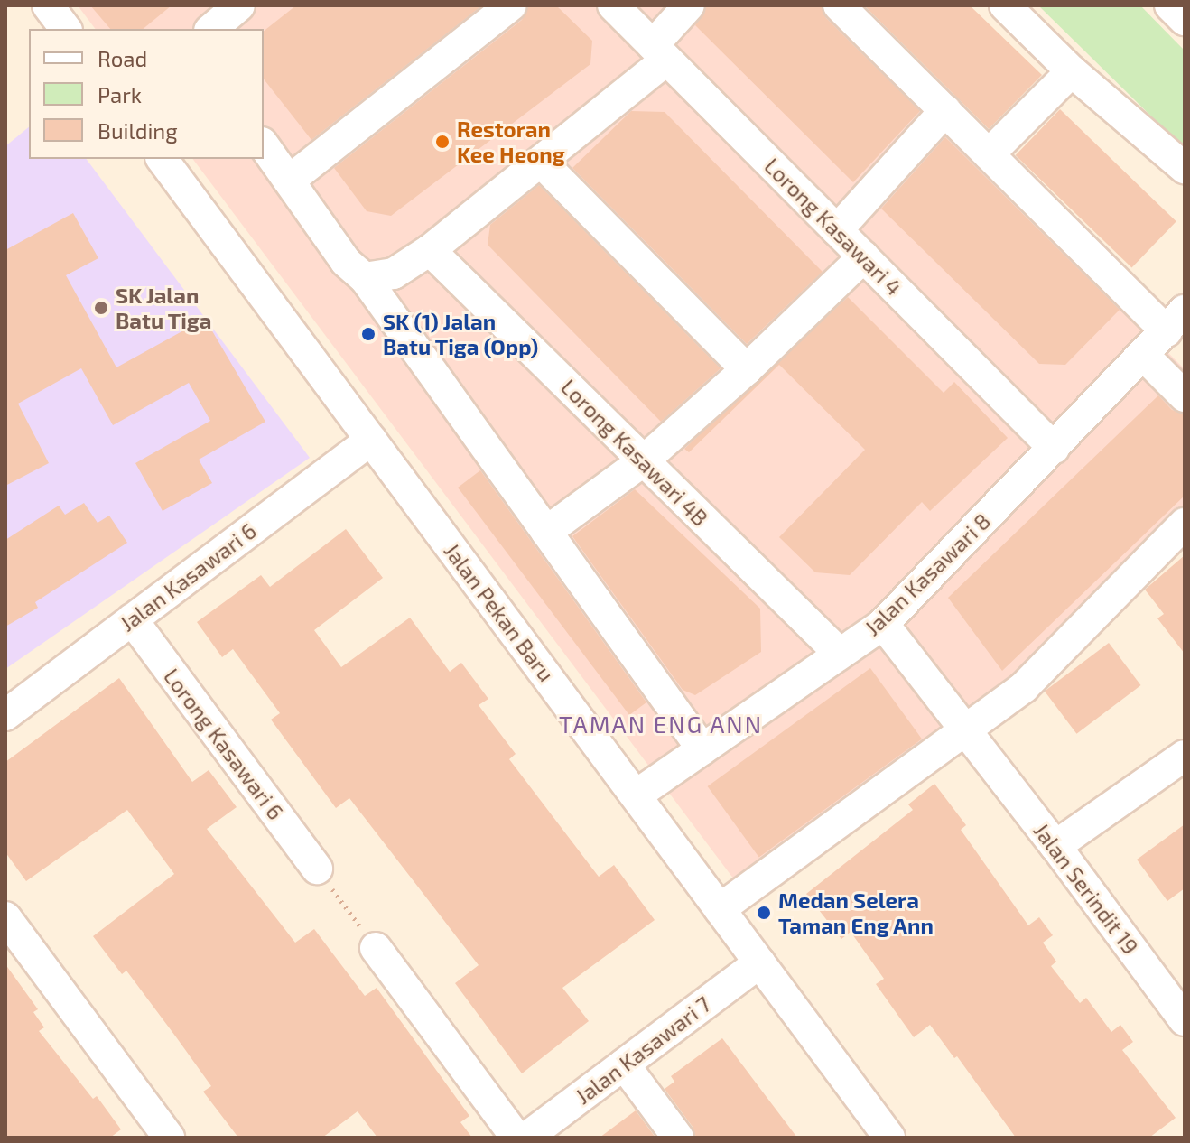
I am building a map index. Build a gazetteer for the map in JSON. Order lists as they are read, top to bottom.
{
  "streets": {
    "street": [
      "Lorong Kasawari 4",
      "Lorong Kasawari 4B",
      "Jalan Kasawari 8",
      "Jalan Kasawari 6",
      "Jalan Pekan Baru",
      "Lorong Kasawari 6",
      "Jalan Serindit 19",
      "Jalan Kasawari 7"
    ]
  },
  "crossings": [
    ["Lorong Kasawari 4", "Jalan Kasawari 8"],
    ["Lorong Kasawari 4B", "Jalan Kasawari 8"],
    ["Jalan Kasawari 8", "Jalan Pekan Baru"],
    ["Jalan Kasawari 8", "Jalan Serindit 19"],
    ["Jalan Kasawari 6", "Jalan Pekan Baru"],
    ["Jalan Kasawari 6", "Lorong Kasawari 6"],
    ["Jalan Pekan Baru", "Jalan Kasawari 7"]
  ],
  "districts": ["TAMAN ENG ANN"],
  "places": [
    "Restoran Kee Heong",
    "SK Jalan Batu Tiga",
    "SK (1) Jalan Batu Tiga (Opp)",
    "Medan Selera Taman Eng Ann"
  ],
  "legend": ["Road", "Park", "Building"]
}
